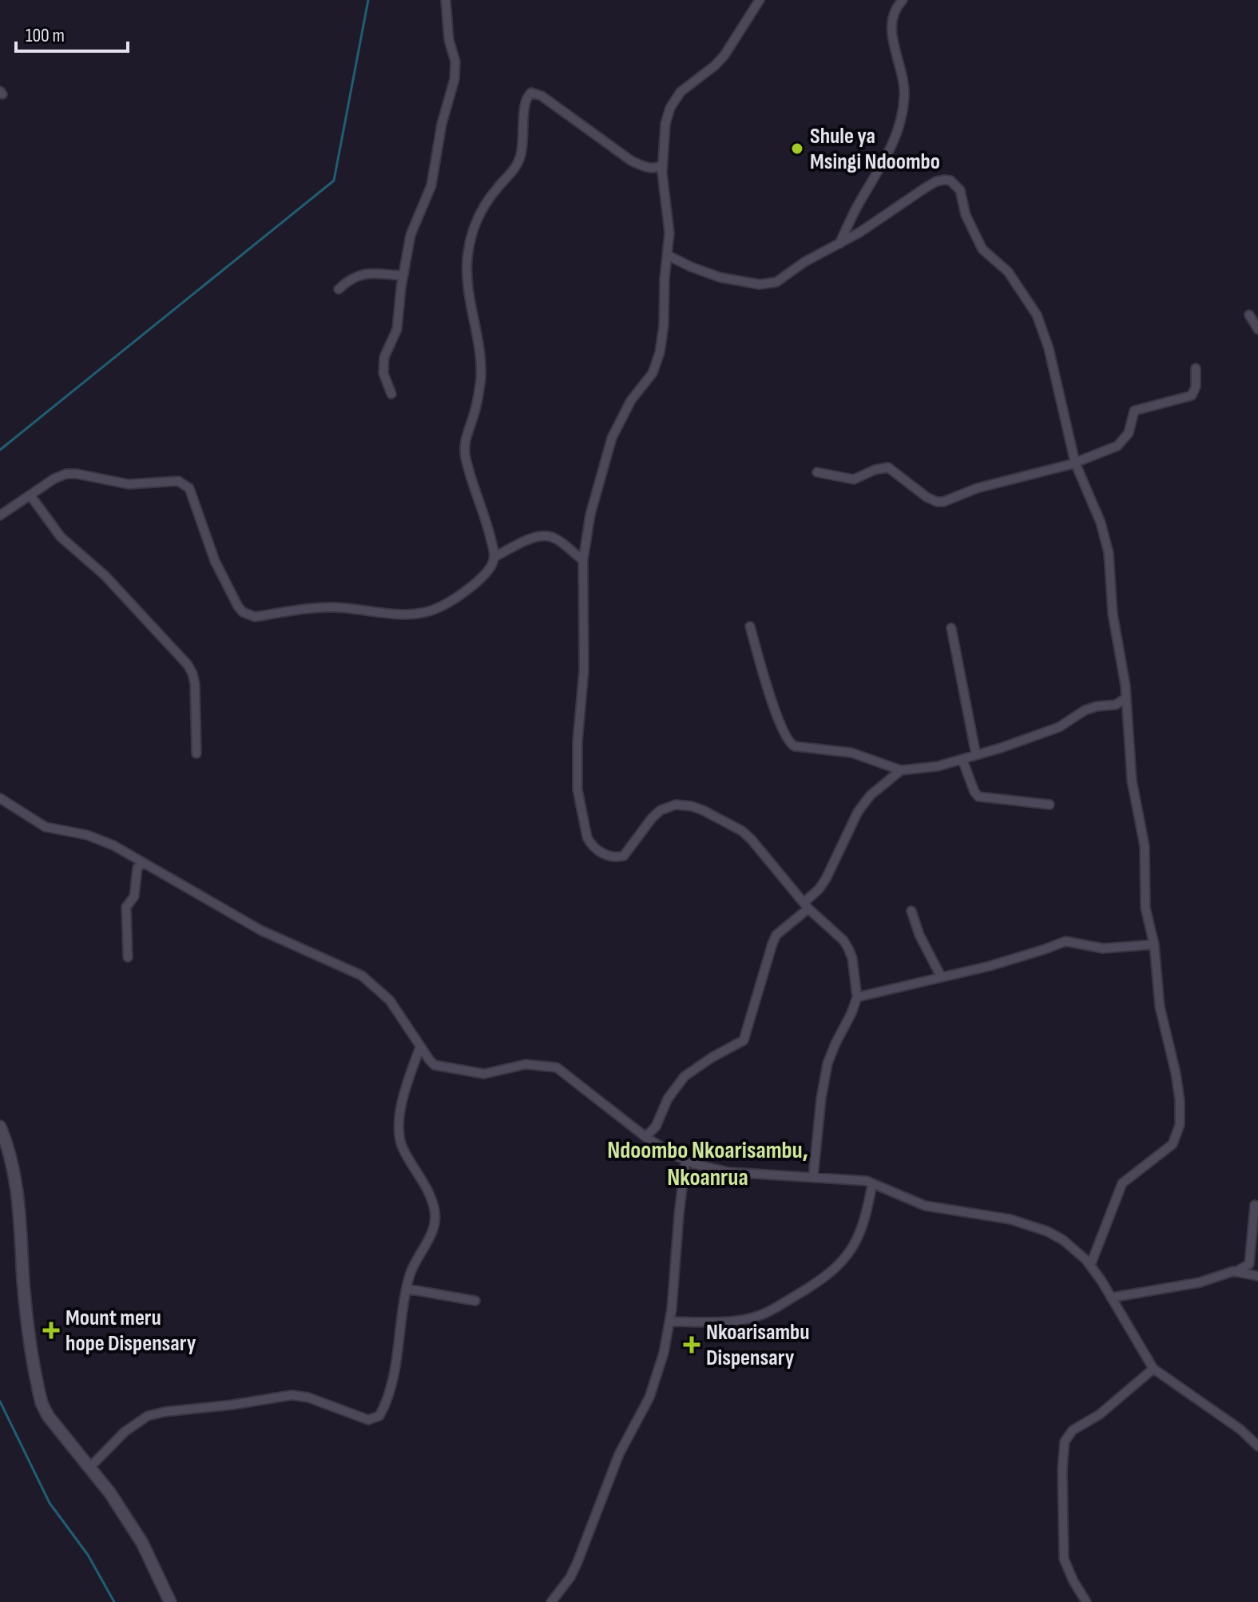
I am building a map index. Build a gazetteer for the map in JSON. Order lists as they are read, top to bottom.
{
  "districts": ["Ndoombo Nkoarisambu, Nkoanrua"],
  "places": {
    "other": ["Shule ya Msingi Ndoombo"],
    "health": ["Mount meru hope Dispensary", "Nkoarisambu Dispensary"]
  },
  "scale_bar": "100 m"
}
